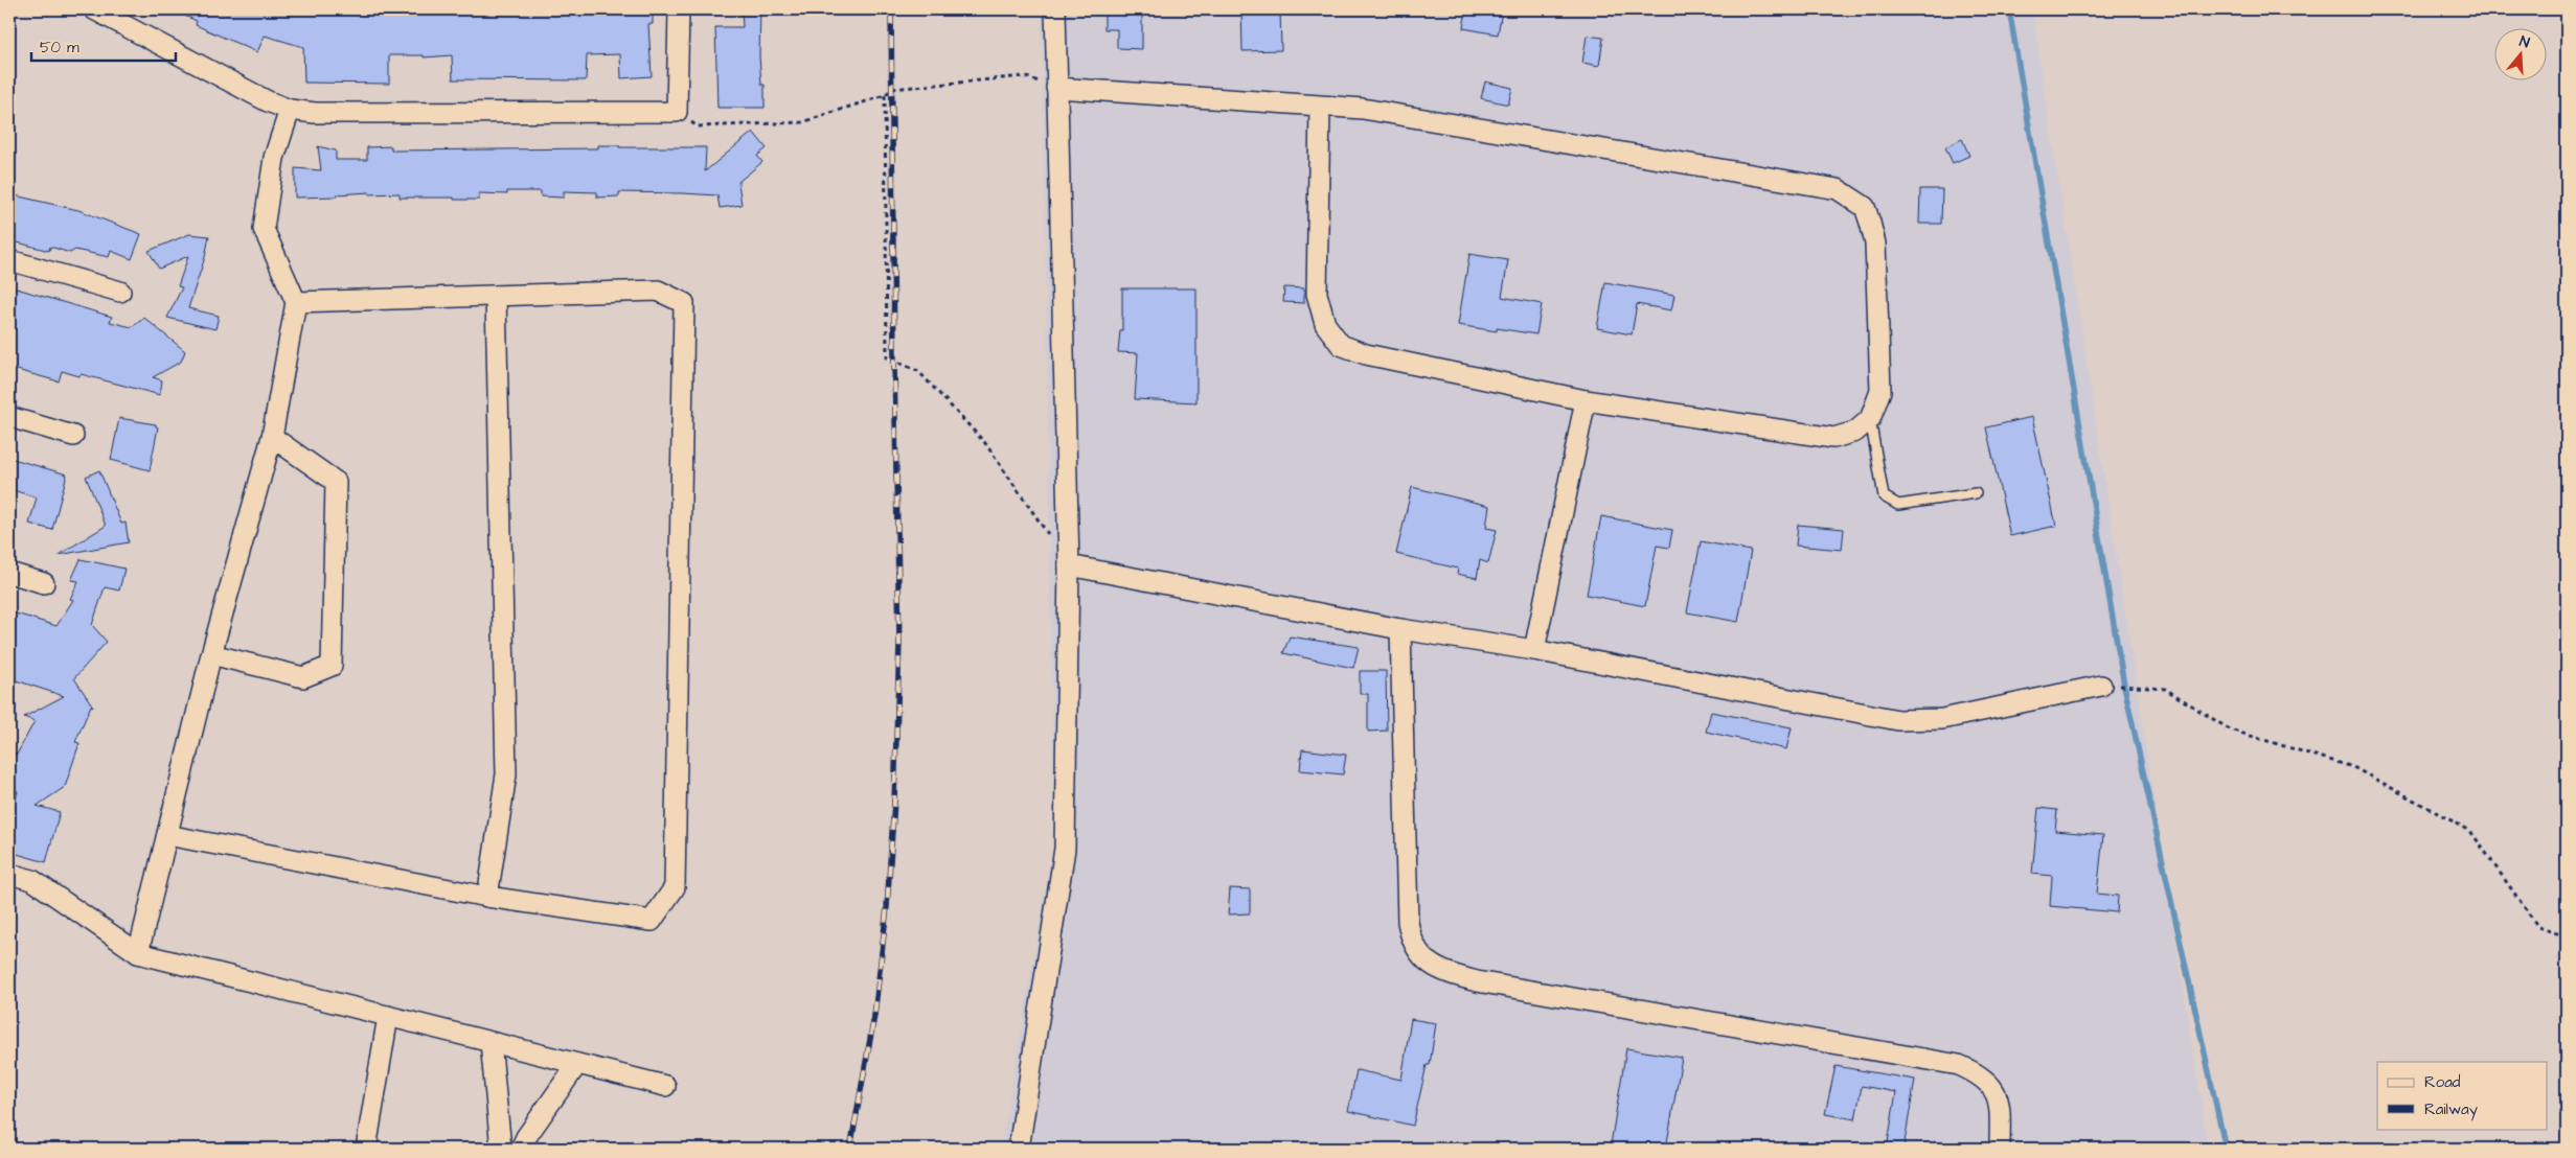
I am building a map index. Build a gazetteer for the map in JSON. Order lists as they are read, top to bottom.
{
  "legend": ["Road", "Railway"],
  "scale_bar": "50 m",
  "north": "top"
}
